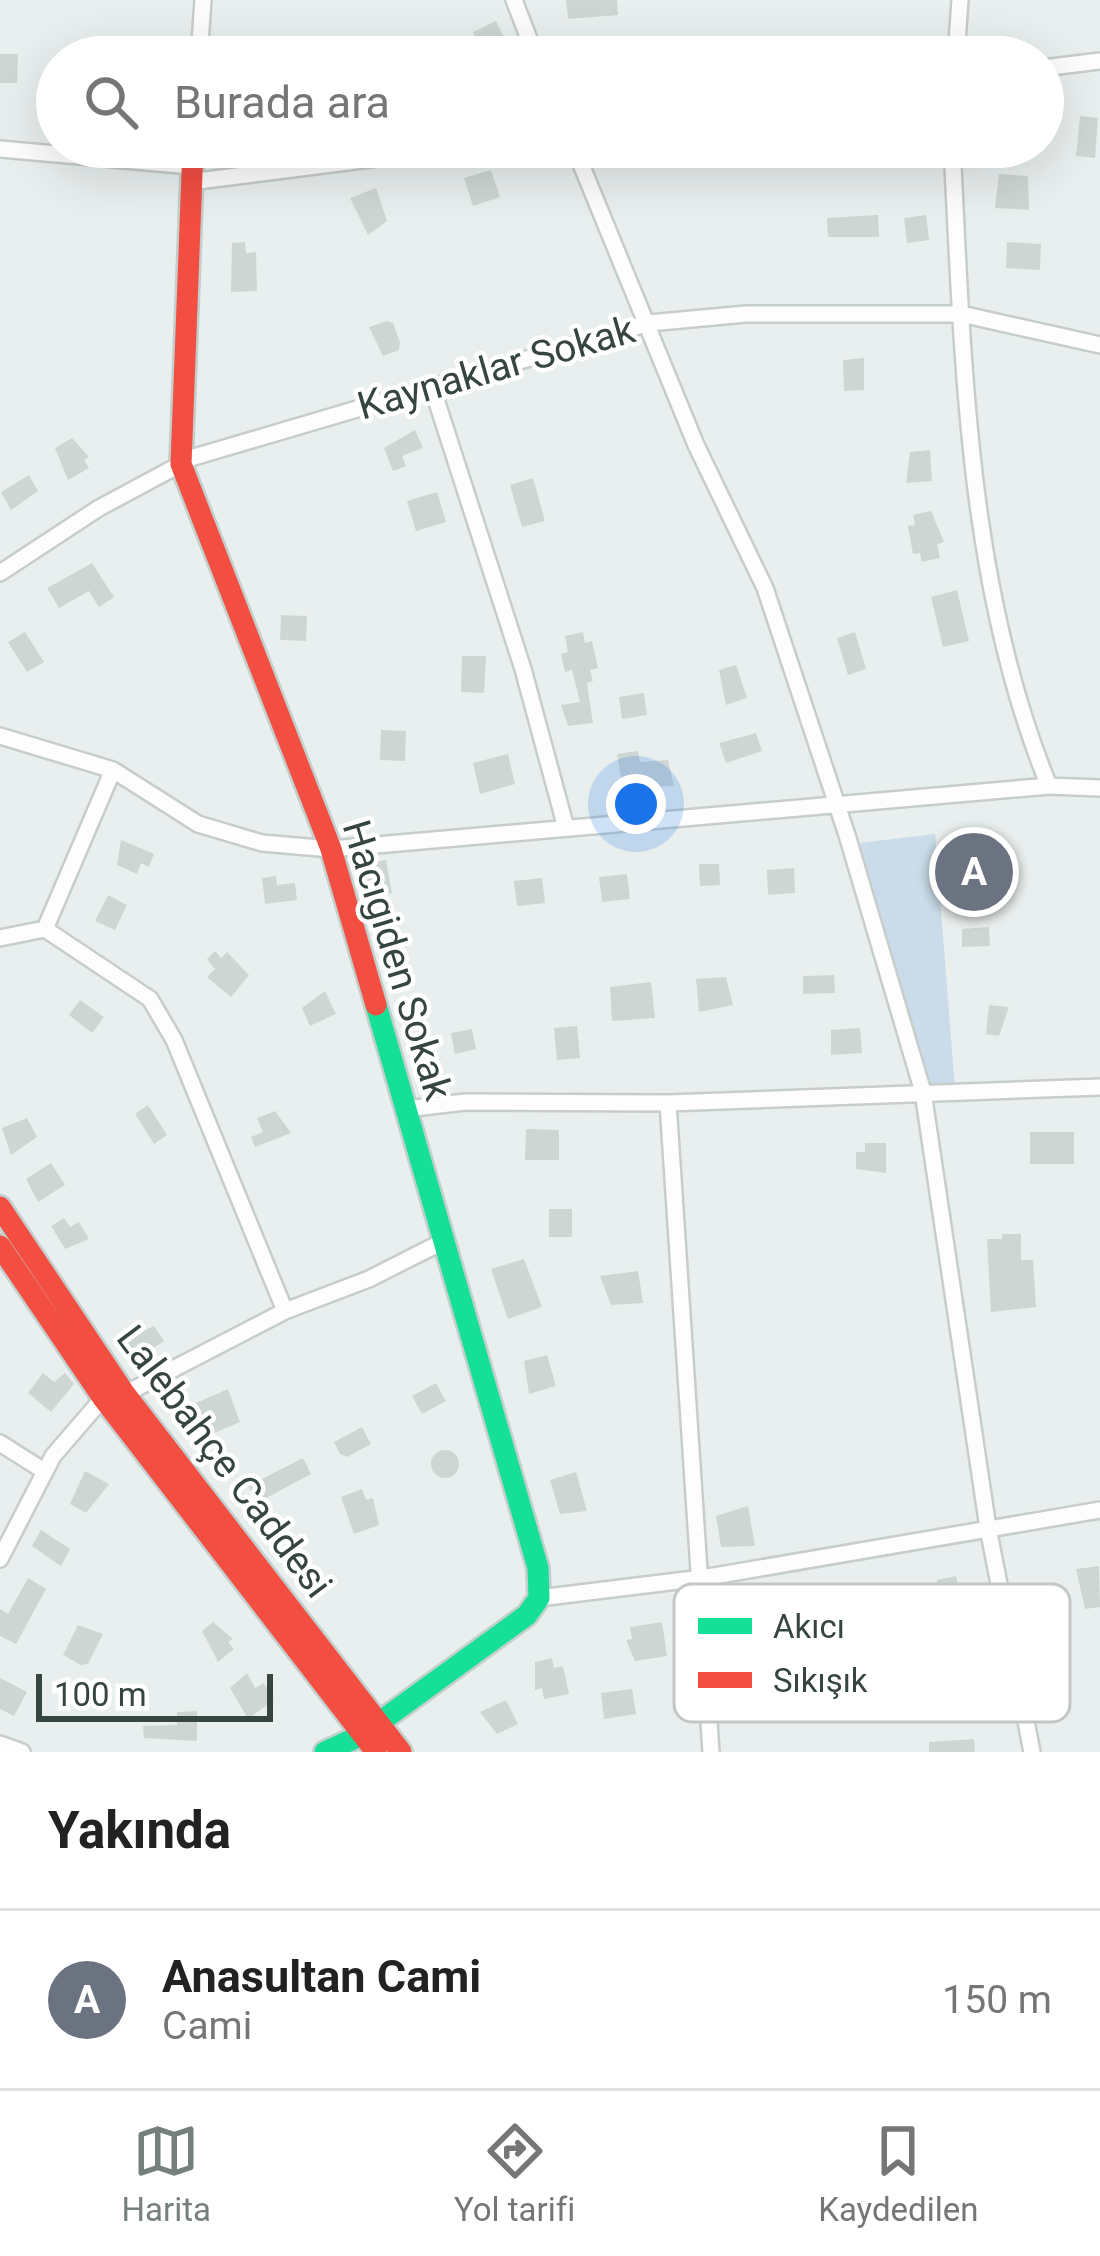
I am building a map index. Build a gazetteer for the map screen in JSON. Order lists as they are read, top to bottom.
{
  "streets": {
    "street": ["Kaynaklar Sokak", "Hacıgiden Sokak", "Lalebahçe Caddesi"]
  },
  "crossings": [
    ["Kaynaklar Sokak", "Hacıgiden Sokak"]
  ],
  "legend": ["Akıcı", "Sıkışık"],
  "scale_bar": "100 m",
  "page": {
    "search": "Burada ara",
    "pins": "A",
    "scale": "100 m",
    "heading": "Yakında",
    "list": [
      {
        "mark": "A",
        "name": "Anasultan Cami",
        "note": "Cami",
        "value": "150 m"
      }
    ],
    "nav": ["Harita", "Yol tarifi", "Kaydedilen"]
  }
}
